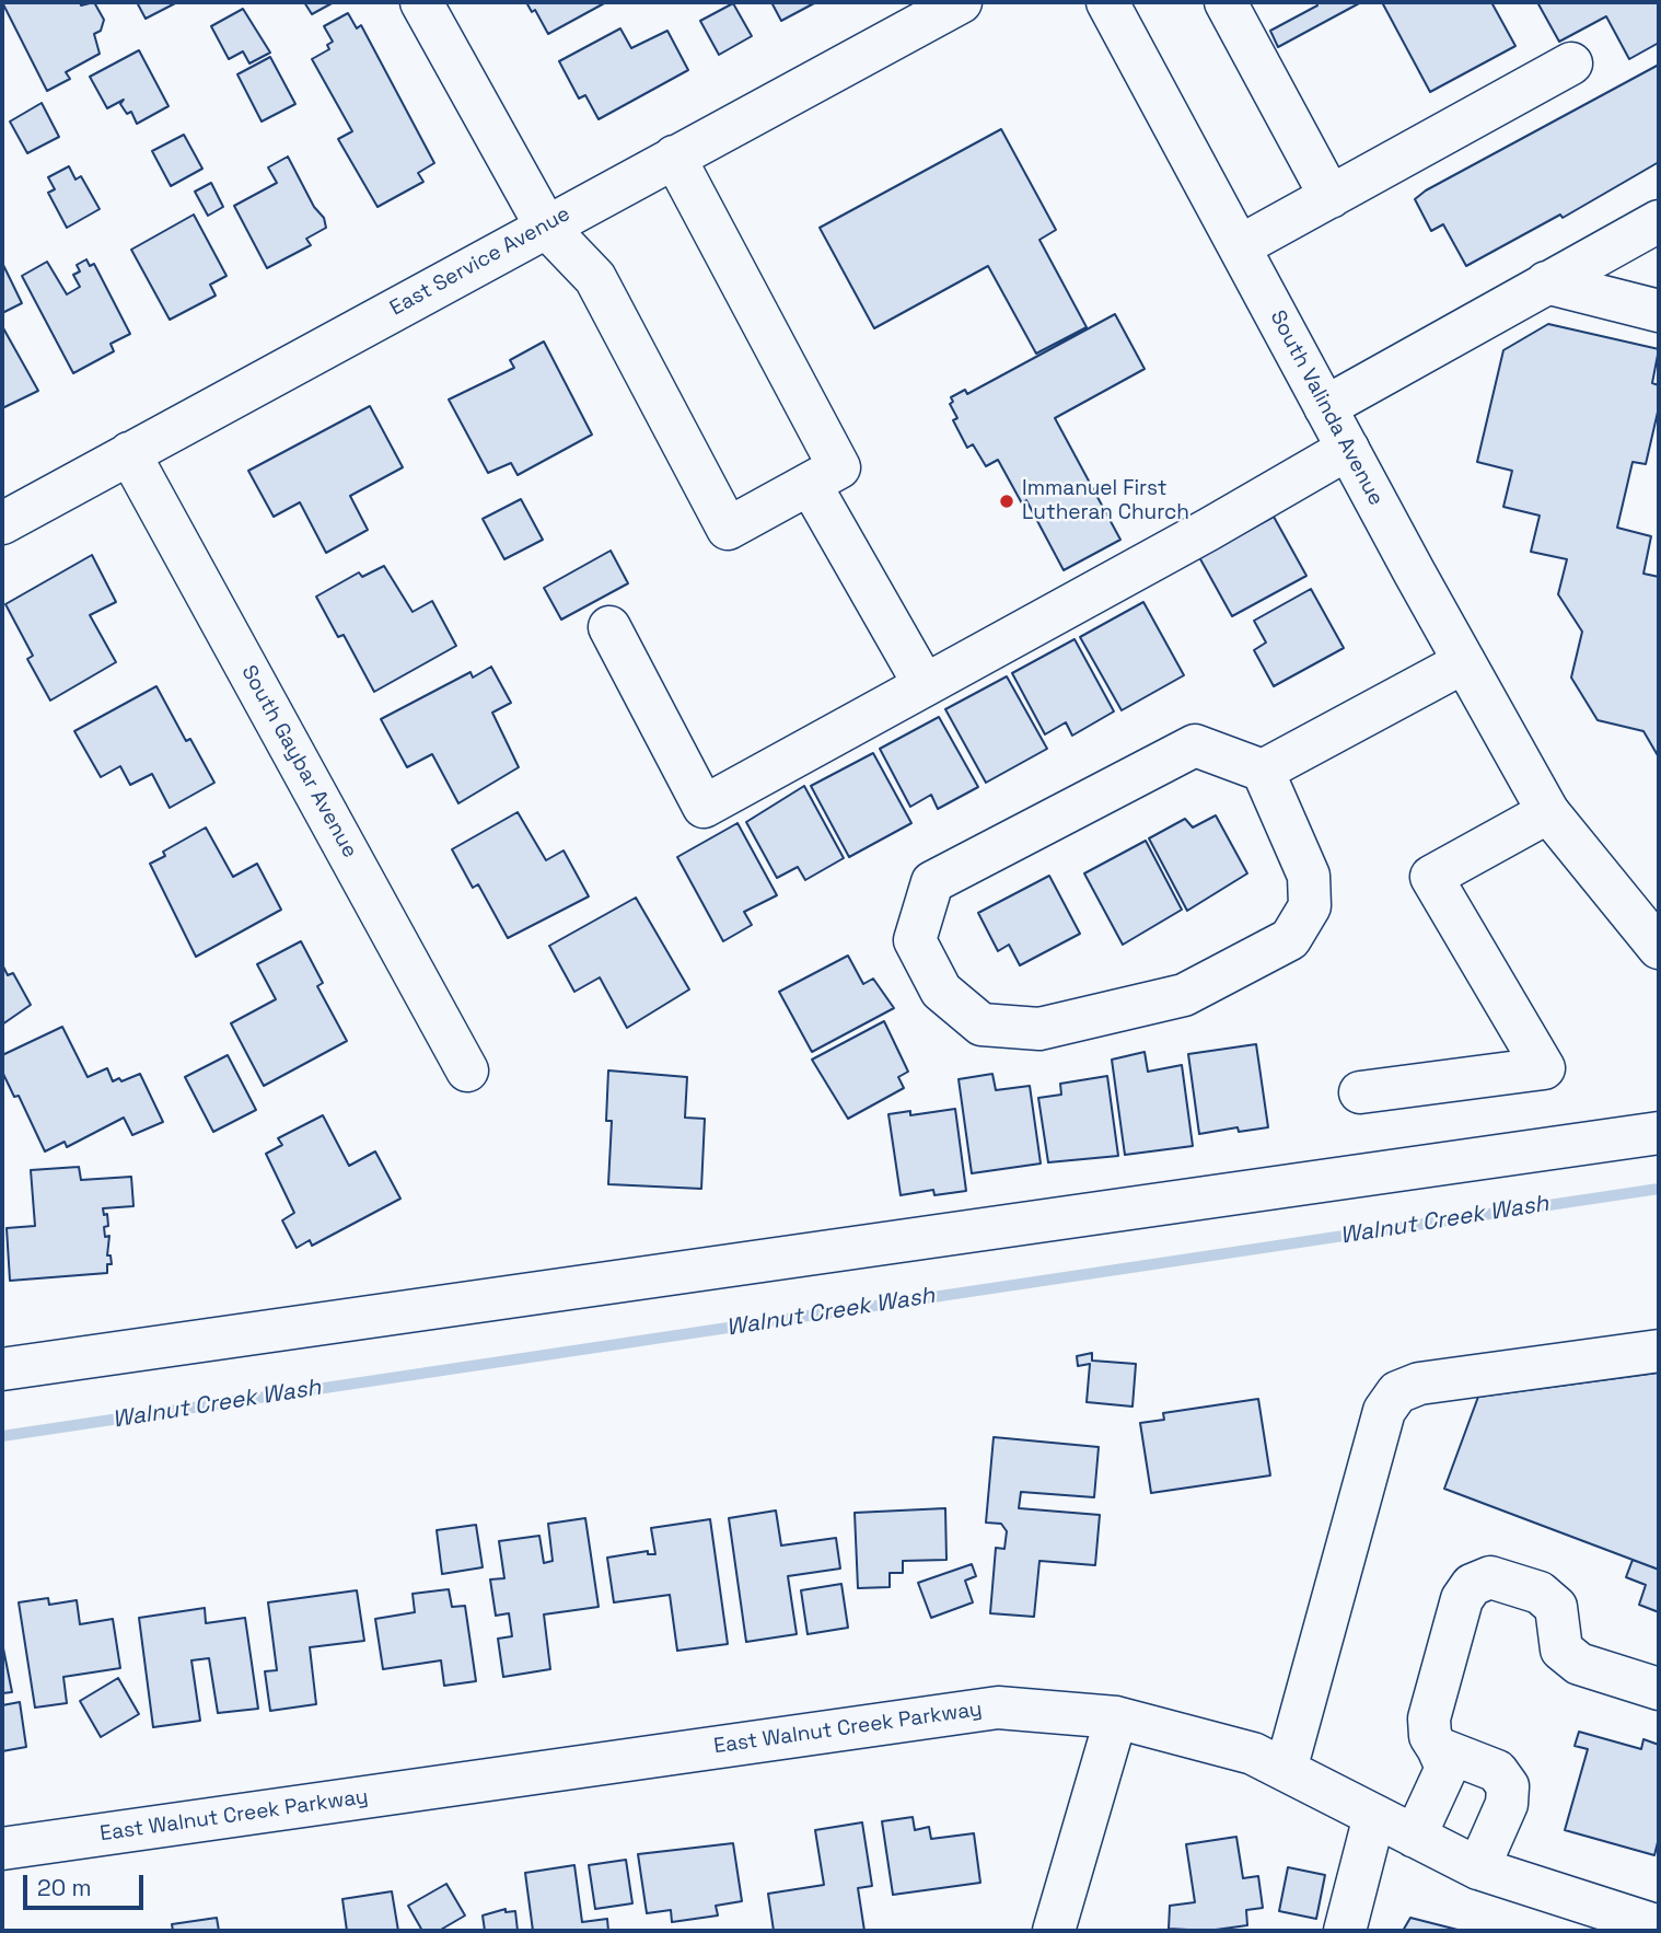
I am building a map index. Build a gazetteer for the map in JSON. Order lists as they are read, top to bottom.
{
  "streets": {
    "street": [
      "East Service Avenue",
      "South Valinda Avenue",
      "South Gaybar Avenue",
      "East Walnut Creek Parkway"
    ]
  },
  "crossings": [
    ["East Service Avenue", "South Gaybar Avenue"]
  ],
  "water": ["Walnut Creek Wash"],
  "places": ["Immanuel First Lutheran Church"],
  "scale_bar": "20 m"
}
